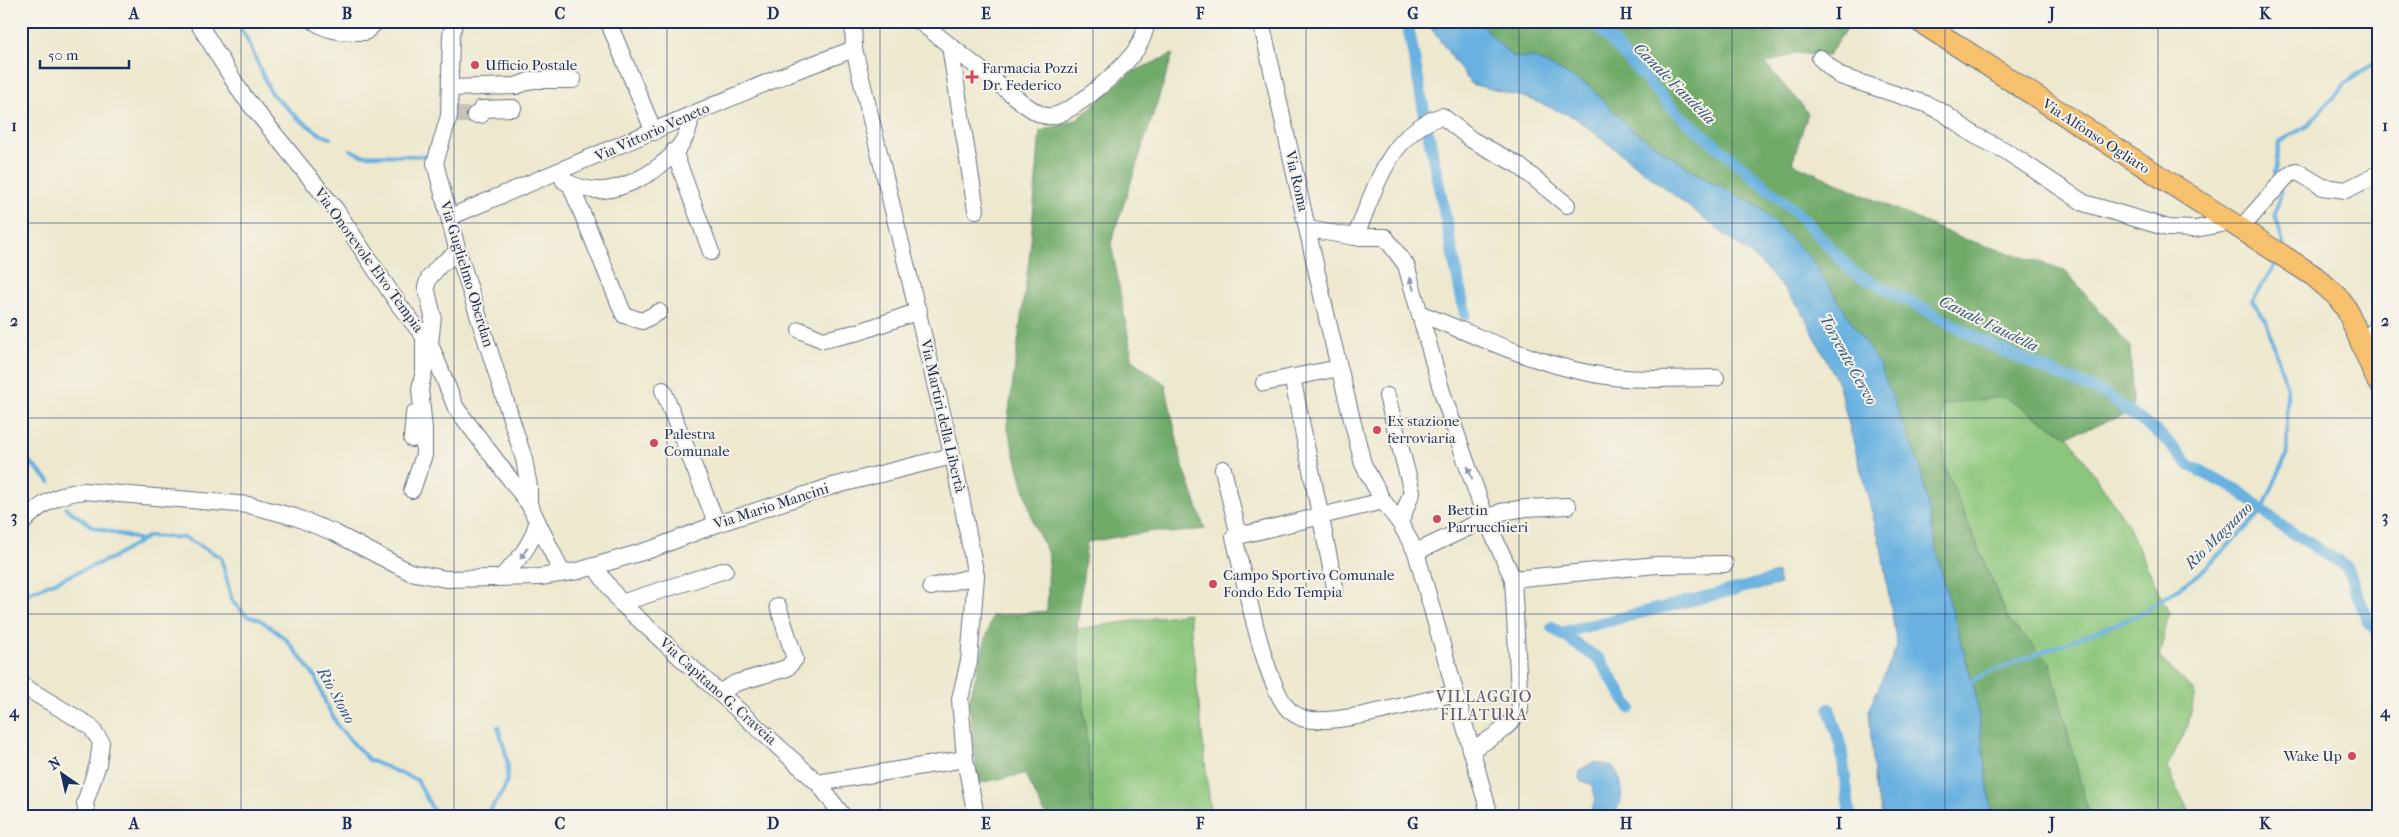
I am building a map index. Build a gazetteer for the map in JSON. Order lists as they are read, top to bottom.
{
  "streets": {
    "main road": ["Via Alfonso Ogliaro"],
    "street": [
      "Via Vittorio Veneto",
      "Via Roma",
      "Via Onorevole Elvo Tempia",
      "Via Guglielmo Oberdan",
      "Via Martiri della Libertà",
      "Via Mario Mancini",
      "Via Capitano G. Craveia"
    ]
  },
  "crossings": [
    ["Via Vittorio Veneto", "Via Guglielmo Oberdan"],
    ["Via Vittorio Veneto", "Via Martiri della Libertà"],
    ["Via Onorevole Elvo Tempia", "Via Guglielmo Oberdan"],
    ["Via Martiri della Libertà", "Via Mario Mancini"],
    ["Via Mario Mancini", "Via Capitano G. Craveia"]
  ],
  "districts": ["VILLAGGIO FILATURA"],
  "water": [
    "Canale Faudella",
    "Torrente Cervo",
    "Rio Magnano",
    "Rio Stono"
  ],
  "places": {
    "other": [
      "Ufficio Postale",
      "Ex stazione ferroviaria",
      "Palestra Comunale",
      "Bettin Parrucchieri",
      "Campo Sportivo Comunale Fondo Edo Tempia",
      "Wake Up"
    ],
    "health": ["Farmacia Pozzi Dr. Federico"]
  },
  "scale_bar": "50 m",
  "north": "top left",
  "grid": {
    "columns": [
      "A",
      "B",
      "C",
      "D",
      "E",
      "F",
      "G",
      "H",
      "I",
      "J",
      "K"
    ],
    "rows": [
      "1",
      "2",
      "3",
      "4"
    ]
  }
}
